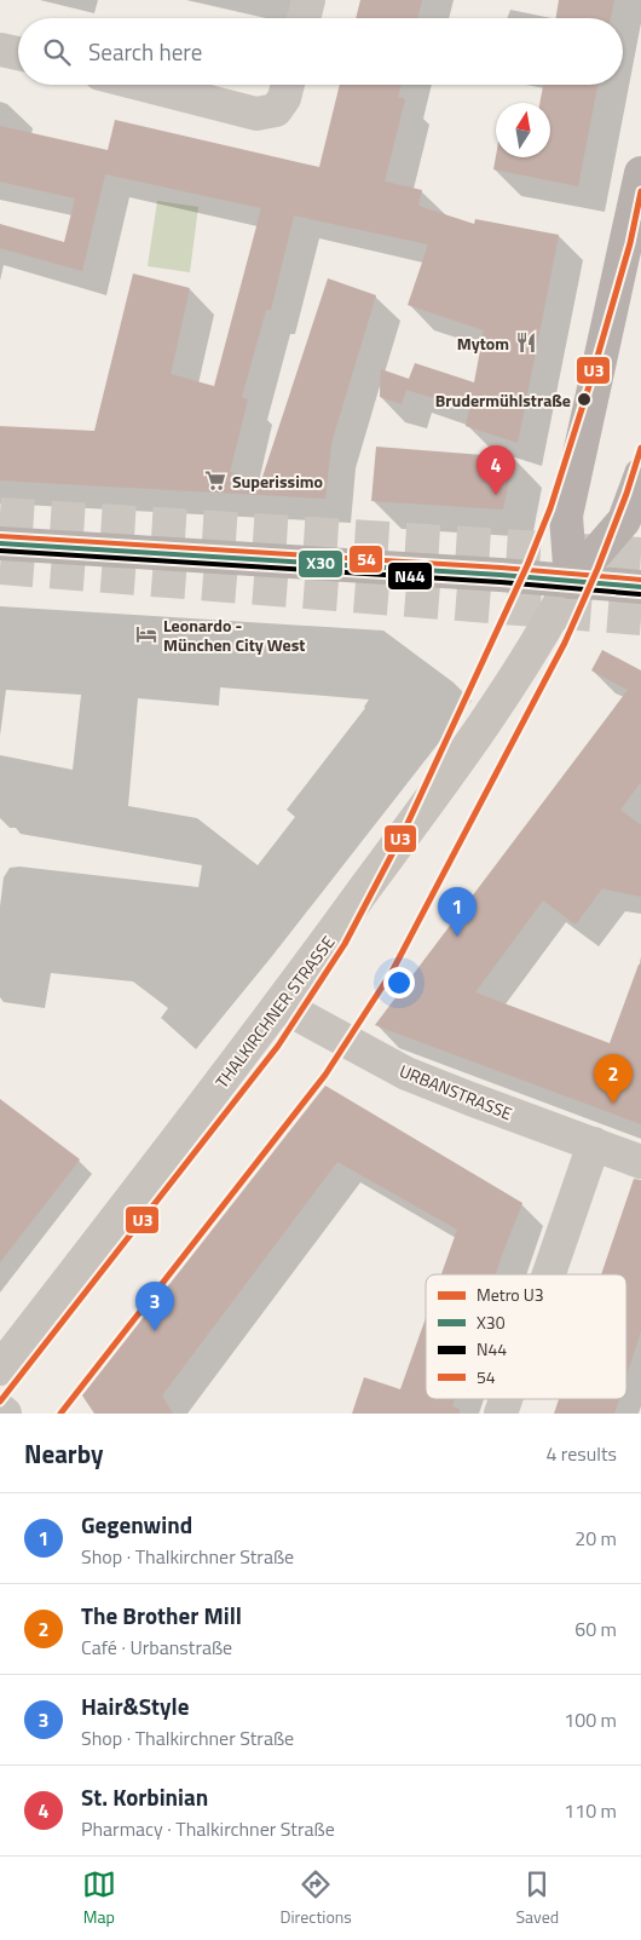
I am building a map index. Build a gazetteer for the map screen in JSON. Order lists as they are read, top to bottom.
{
  "streets": {
    "main road": ["THALKIRCHNER STRASSE"],
    "street": ["URBANSTRASSE"]
  },
  "crossings": [
    ["THALKIRCHNER STRASSE", "URBANSTRASSE"]
  ],
  "places": {
    "restaurant": ["Mytom"],
    "other": ["Brudermühlstraße"],
    "supermarket": ["Superissimo"],
    "hotel": ["Leonardo - München City West"]
  },
  "lines": [
    "metro line U3",
    "transit line 54",
    "transit line X30",
    "transit line N44"
  ],
  "legend": [
    "Metro U3",
    "X30",
    "N44",
    "54"
  ],
  "north": "top",
  "page": {
    "search": "Search here",
    "pins": [
      "4",
      "1",
      "2",
      "3"
    ],
    "heading": ["Nearby", "4 results"],
    "list": [
      {
        "mark": "1",
        "name": "Gegenwind",
        "note": "Shop · Thalkirchner Straße",
        "value": "20 m"
      },
      {
        "mark": "2",
        "name": "The Brother Mill",
        "note": "Café · Urbanstraße",
        "value": "60 m"
      },
      {
        "mark": "3",
        "name": "Hair&Style",
        "note": "Shop · Thalkirchner Straße",
        "value": "100 m"
      },
      {
        "mark": "4",
        "name": "St. Korbinian",
        "note": "Pharmacy · Thalkirchner Straße",
        "value": "110 m"
      }
    ],
    "nav": ["Map", "Directions", "Saved"]
  }
}
